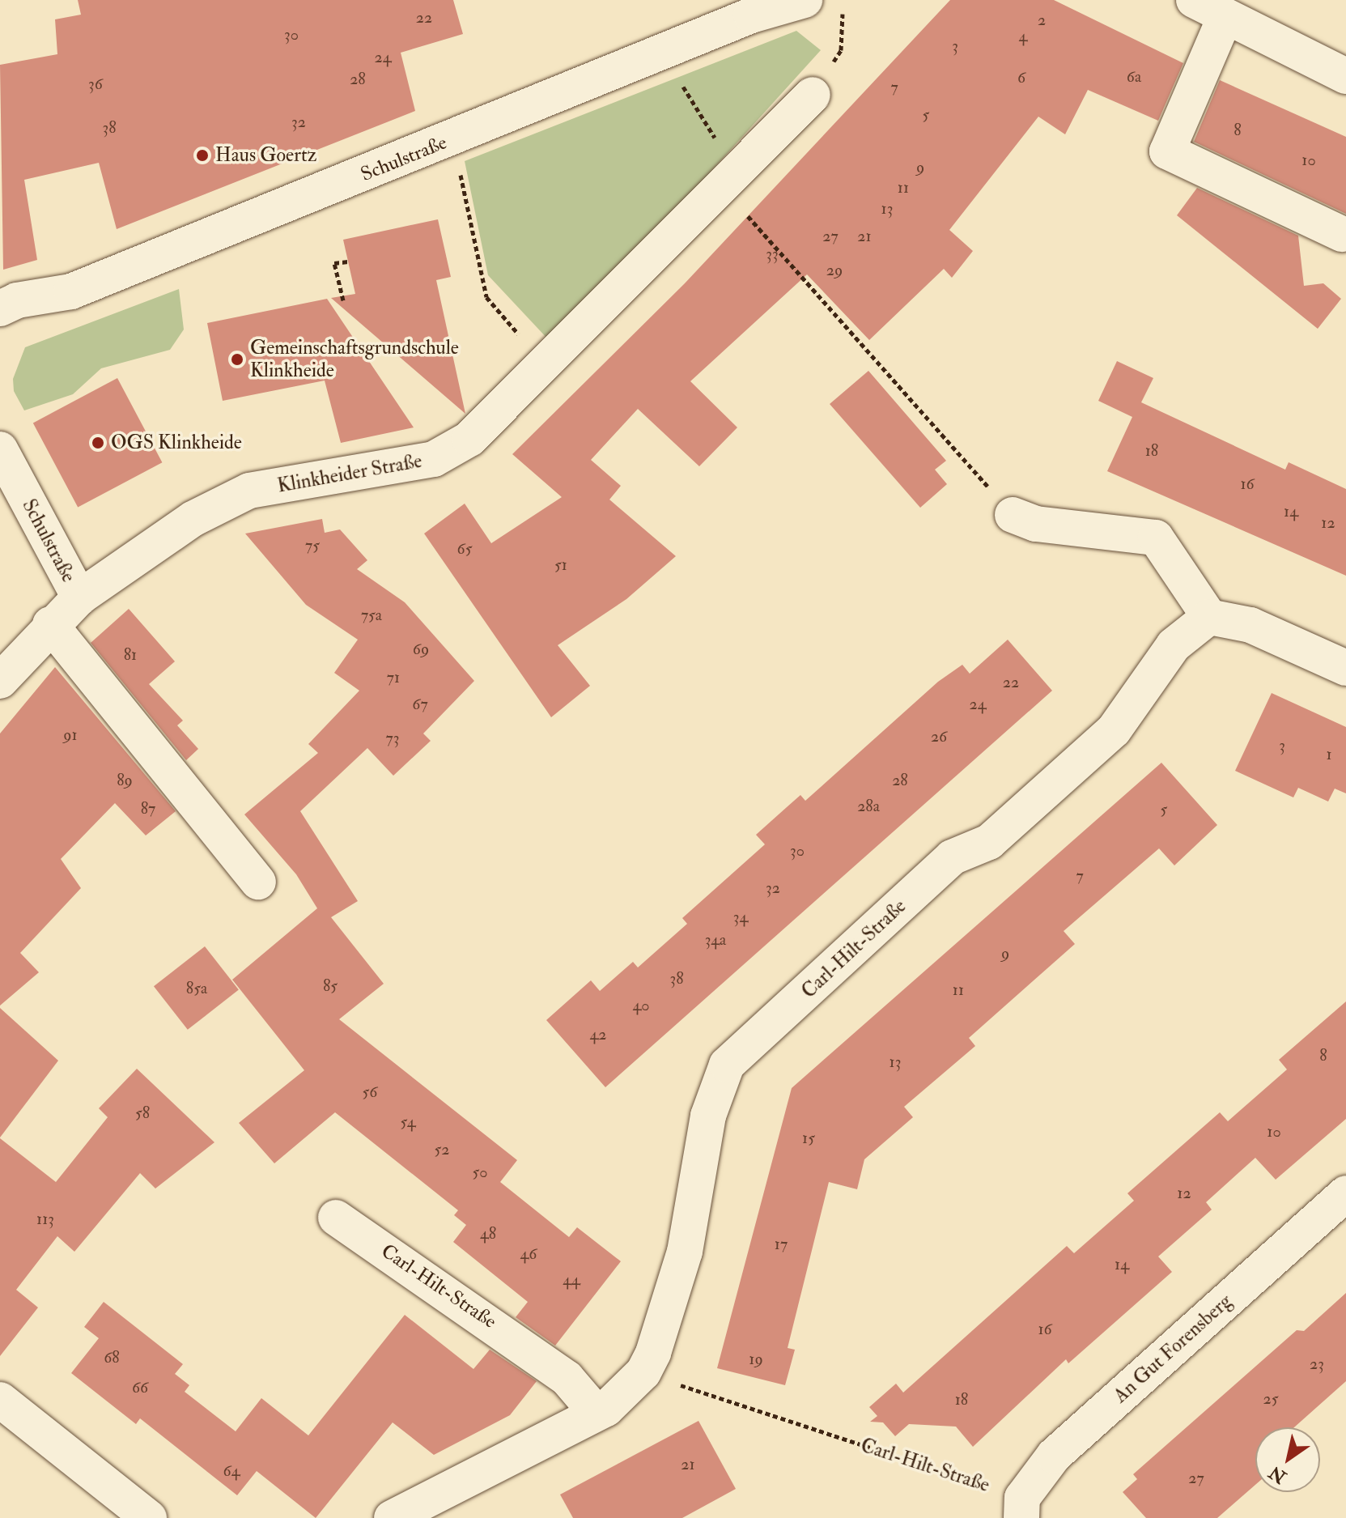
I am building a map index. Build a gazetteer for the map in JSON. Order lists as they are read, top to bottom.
{
  "streets": {
    "street": [
      "Schulstraße",
      "Klinkheider Straße",
      "Carl-Hilt-Straße",
      "An Gut Forensberg"
    ]
  },
  "crossings": [
    ["Schulstraße", "Klinkheider Straße"],
    ["Carl-Hilt-Straße", "An Gut Forensberg"]
  ],
  "places": ["Haus Goertz", "Gemeinschaftsgrundschule Klinkheide", "OGS Klinkheide"],
  "house_numbers": [
    "22",
    "2",
    "30",
    "4",
    "3",
    "24",
    "6a",
    "6",
    "28",
    "36",
    "7",
    "5",
    "32",
    "38",
    "8",
    "10",
    "9",
    "11",
    "13",
    "27",
    "21",
    "33",
    "29",
    "18",
    "16",
    "14",
    "12",
    "75",
    "65",
    "51",
    "75a",
    "69",
    "81",
    "71",
    "22",
    "67",
    "24",
    "91",
    "26",
    "73",
    "3",
    "1",
    "89",
    "28",
    "28a",
    "87",
    "5",
    "30",
    "7",
    "32",
    "34",
    "34a",
    "9",
    "38",
    "85",
    "85a",
    "11",
    "40",
    "42",
    "8",
    "13",
    "56",
    "58",
    "54",
    "10",
    "15",
    "52",
    "50",
    "12",
    "113",
    "48",
    "17",
    "46",
    "14",
    "44",
    "16",
    "68",
    "19",
    "23",
    "66",
    "25",
    "18",
    "21",
    "64",
    "27"
  ],
  "north": "bottom left"
}
